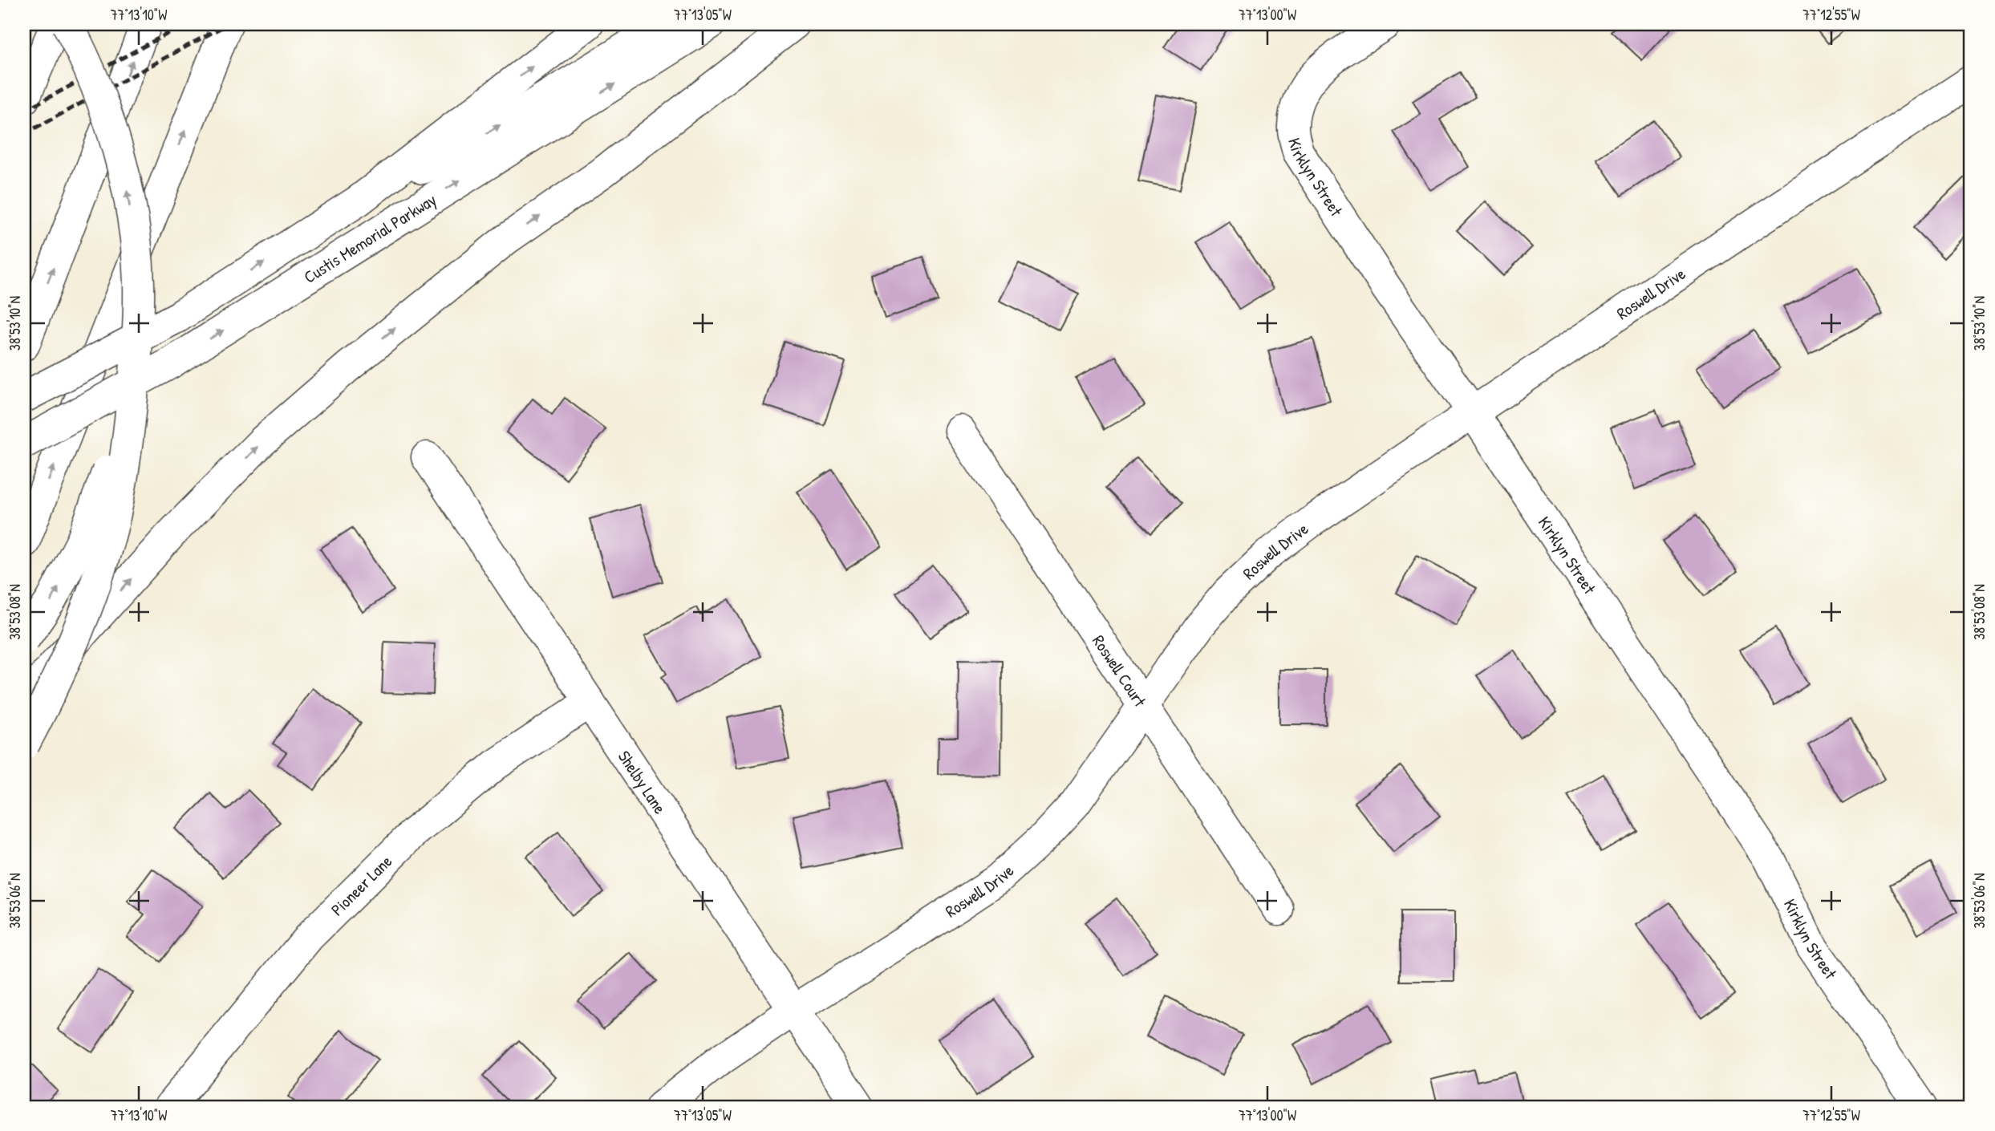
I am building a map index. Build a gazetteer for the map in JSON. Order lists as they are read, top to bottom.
{
  "streets": {
    "main road": [
      "Kirklyn Street",
      "Custis Memorial Parkway",
      "Roswell Drive",
      "Roswell Court",
      "Shelby Lane",
      "Pioneer Lane"
    ]
  },
  "crossings": [
    ["Kirklyn Street", "Roswell Drive"],
    ["Roswell Drive", "Roswell Court"],
    ["Roswell Drive", "Shelby Lane"],
    ["Shelby Lane", "Pioneer Lane"]
  ],
  "coordinates": [
    "77°13'10\"W",
    "77°13'05\"W",
    "77°13'00\"W",
    "77°12'55\"W",
    "38°53'10\"N",
    "38°53'08\"N",
    "38°53'06\"N"
  ]
}
